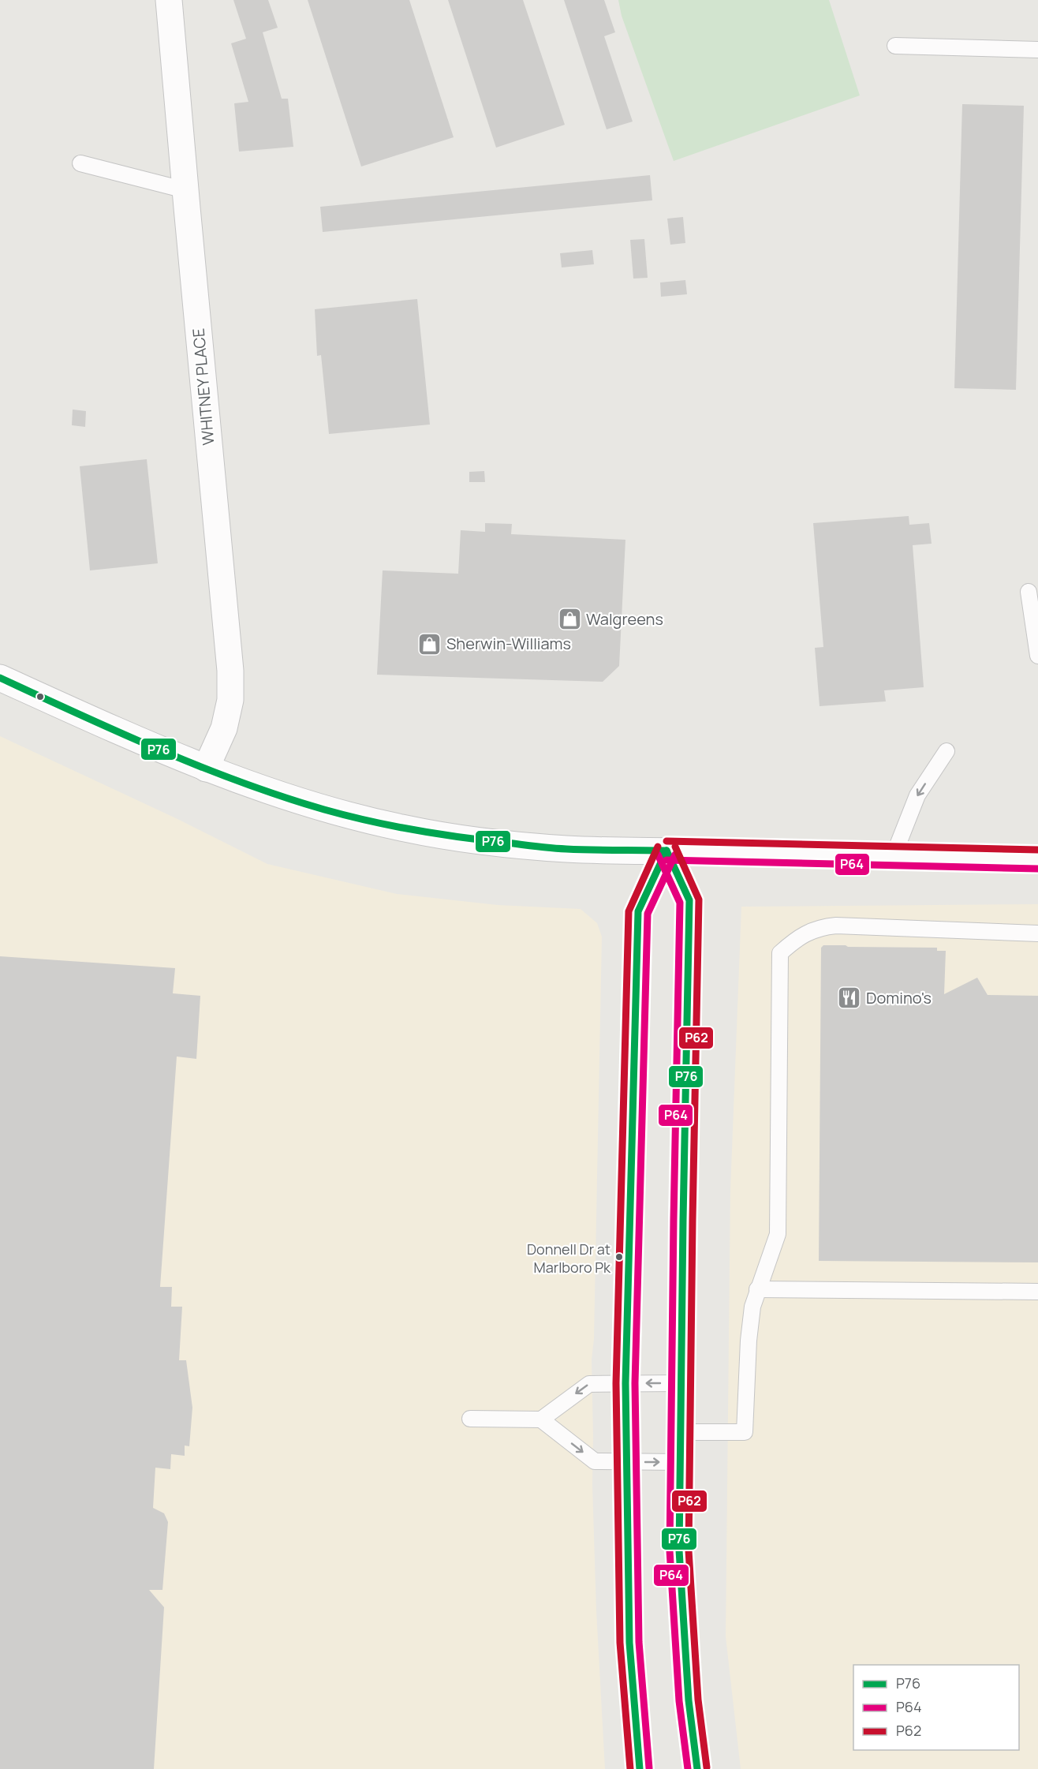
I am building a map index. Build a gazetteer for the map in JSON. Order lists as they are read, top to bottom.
{
  "streets": {
    "street": ["WHITNEY PLACE"]
  },
  "places": {
    "shop": ["Walgreens", "Sherwin-Williams"],
    "restaurant": ["Domino's"],
    "other": ["Donnell Dr at Marlboro Pk"]
  },
  "lines": ["transit line P76", "transit line P62", "transit line P64"],
  "legend": ["P76", "P64", "P62"]
}
